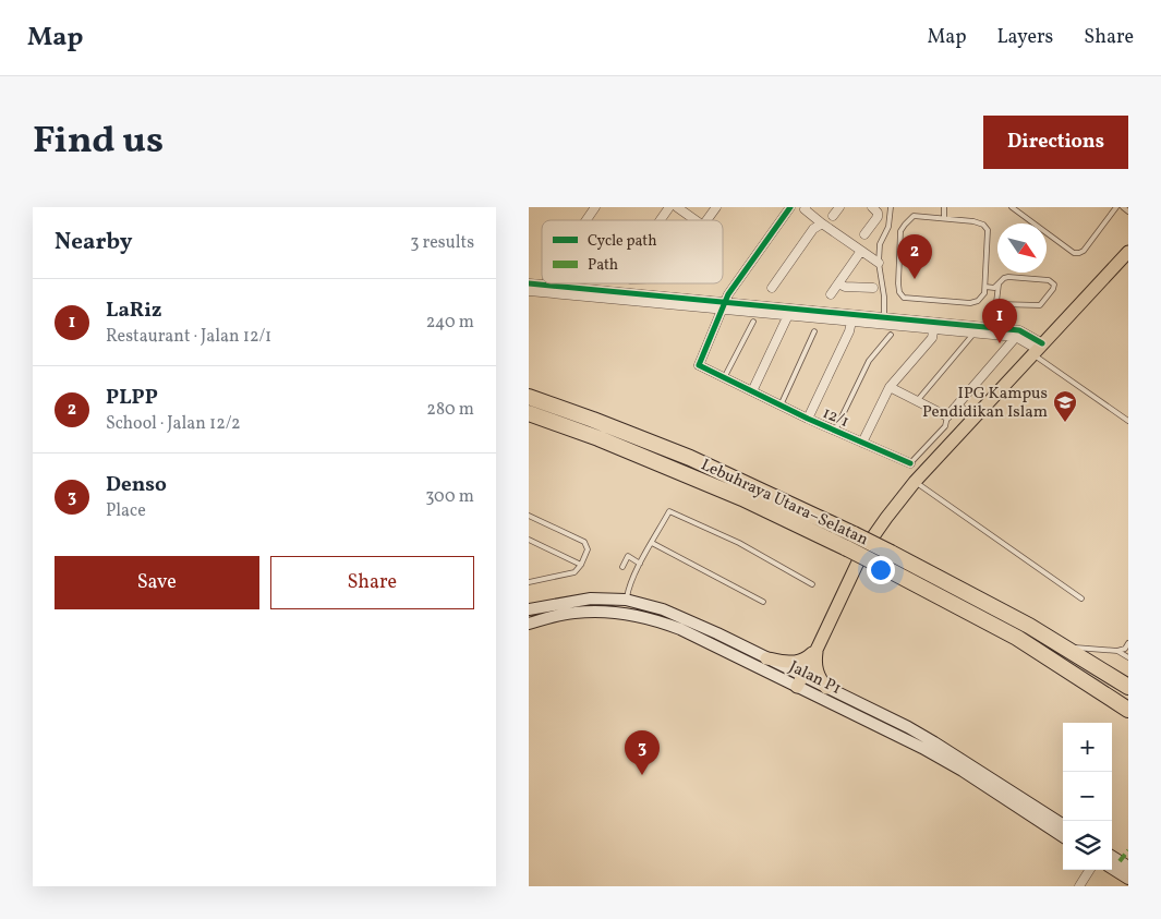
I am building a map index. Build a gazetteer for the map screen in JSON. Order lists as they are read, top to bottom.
{
  "streets": {
    "highway": ["Lebuhraya Utara–Selatan"],
    "main road": ["Jalan P1"],
    "street": ["12/1"]
  },
  "places": {
    "school or university": ["IPG Kampus Pendidikan Islam"]
  },
  "legend": ["Cycle path", "Path"],
  "north": "bottom right",
  "page": {
    "header": "Map",
    "nav": ["Map", "Layers", "Share"],
    "title": "Find us",
    "buttons": [
      "Directions",
      ["Save", "Share"]
    ],
    "heading": ["Nearby", "3 results"],
    "pins": ["2", "1", "3"],
    "list": [
      {
        "mark": "1",
        "name": "LaRiz",
        "note": "Restaurant · Jalan 12/1",
        "value": "240 m"
      },
      {
        "mark": "2",
        "name": "PLPP",
        "note": "School · Jalan 12/2",
        "value": "280 m"
      },
      {
        "mark": "3",
        "name": "Denso",
        "note": "Place",
        "value": "300 m"
      }
    ],
    "map_buttons": ["+", "−"]
  }
}
